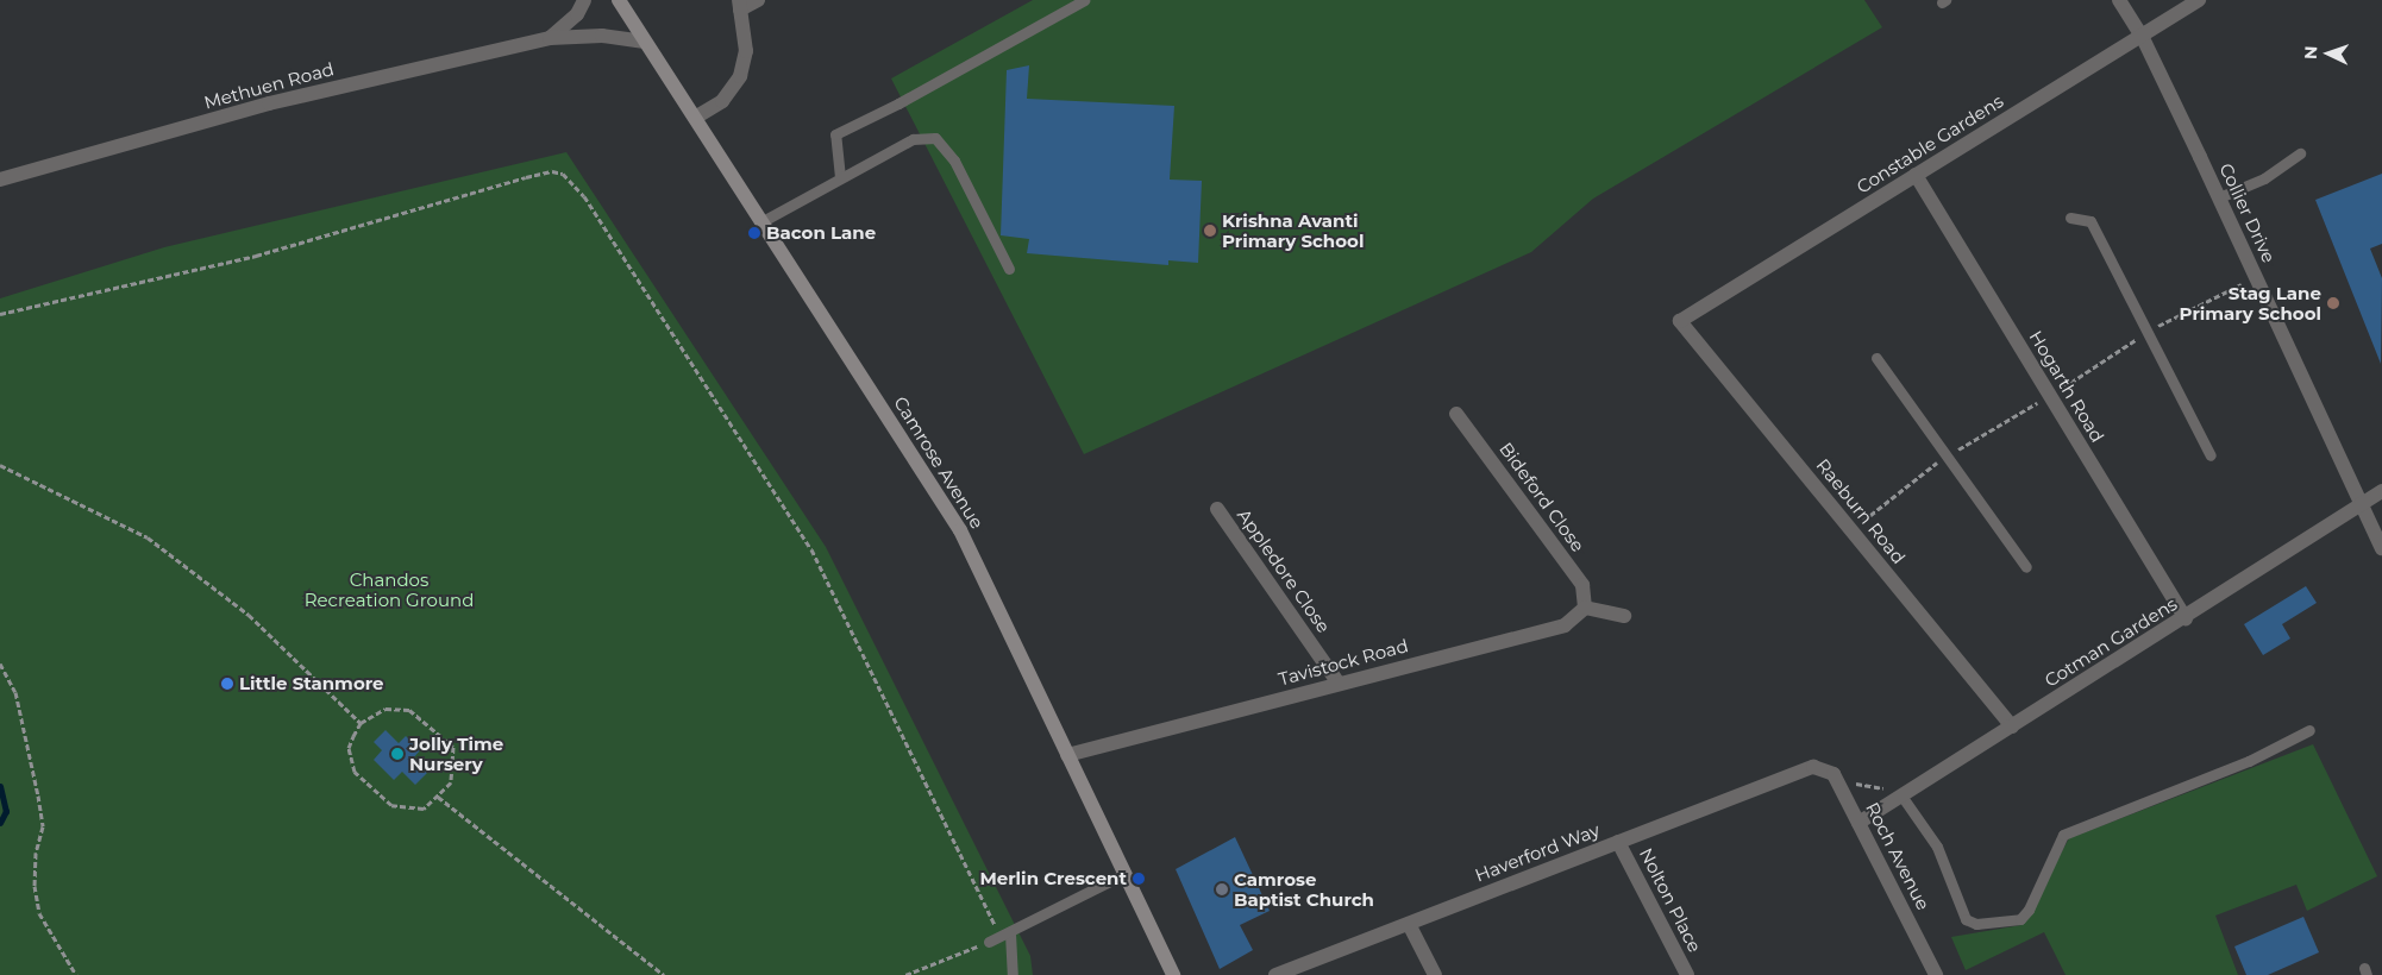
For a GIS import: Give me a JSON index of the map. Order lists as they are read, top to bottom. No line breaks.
{"streets":{"street":["Methuen Road","Constable Gardens","Collier Drive","Hogarth Road","Camrose Avenue","Bideford Close","Raeburn Road","Appledore Close","Cotman Gardens","Tavistock Road","Haverford Way","Roch Avenue","Nolton Place"]},"crossings":[["Methuen Road","Camrose Avenue"],["Constable Gardens","Collier Drive"],["Constable Gardens","Hogarth Road"],["Constable Gardens","Raeburn Road"],["Collier Drive","Cotman Gardens"],["Hogarth Road","Cotman Gardens"],["Camrose Avenue","Tavistock Road"],["Bideford Close","Tavistock Road"],["Raeburn Road","Cotman Gardens"],["Appledore Close","Tavistock Road"],["Cotman Gardens","Roch Avenue"],["Haverford Way","Roch Avenue"],["Haverford Way","Nolton Place"]],"parks":["Chandos Recreation Ground"],"places":["Krishna Avanti Primary School","Bacon Lane","Stag Lane Primary School","Little Stanmore","Jolly Time Nursery","Merlin Crescent","Camrose Baptist Church"],"north":"left"}
